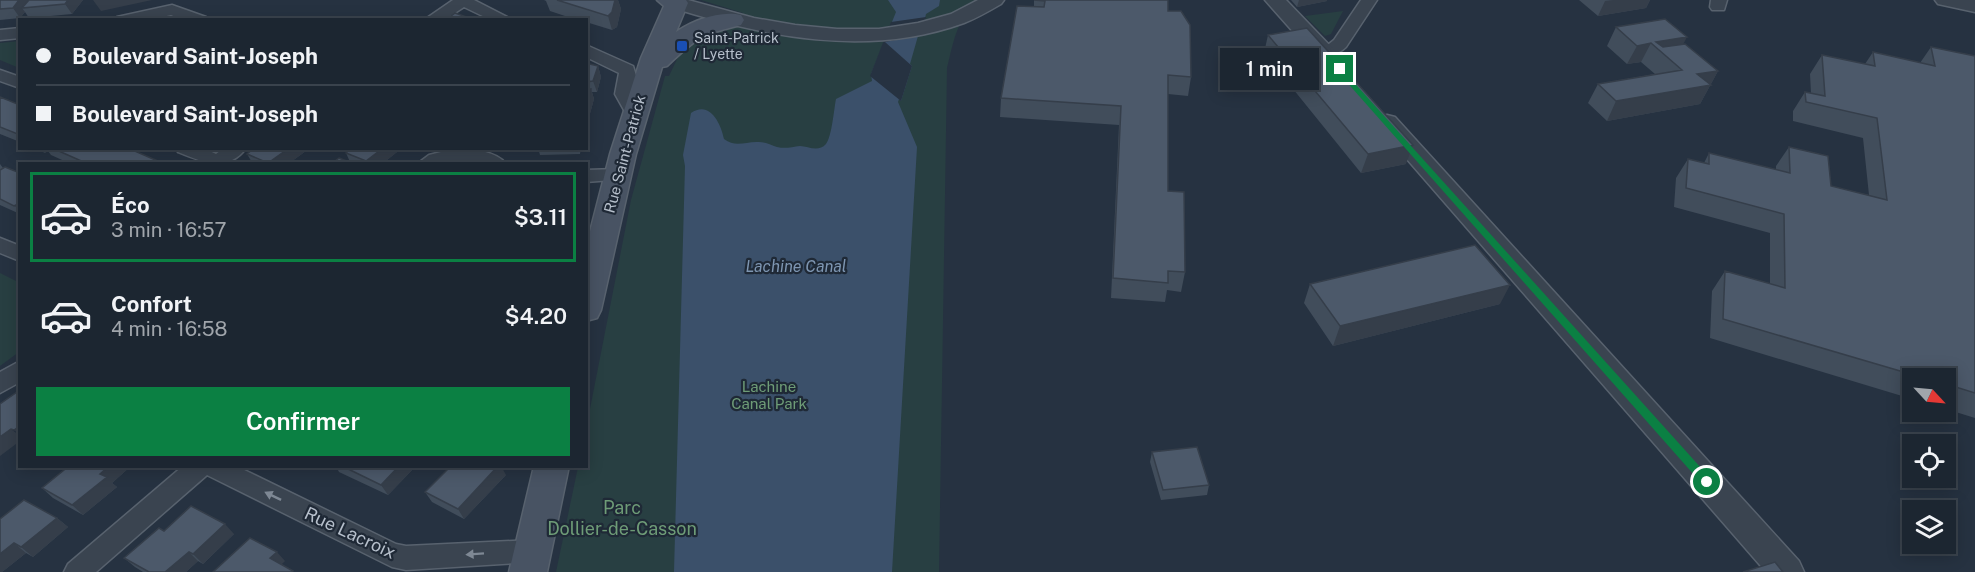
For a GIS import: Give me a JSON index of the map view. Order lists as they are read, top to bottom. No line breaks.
{"streets":{"main road":["Rue Saint-Patrick"],"street":["Rue Lacroix"]},"one_way":["Rue Lacroix"],"water":["Lachine Canal"],"parks":["Lachine Canal Park","Parc Dollier-de-Casson"],"places":{"transit":["Saint-Patrick / Lyette"]},"north":"bottom right","page":{"banner":["Boulevard Saint-Joseph","Boulevard Saint-Joseph"],"bubble":"1 min","list":[{"name":"Éco","note":"3 min · 16:57","value":"$3.11"},{"name":"Confort","note":"4 min · 16:58","value":"$4.20"}],"buttons":"Confirmer"}}
